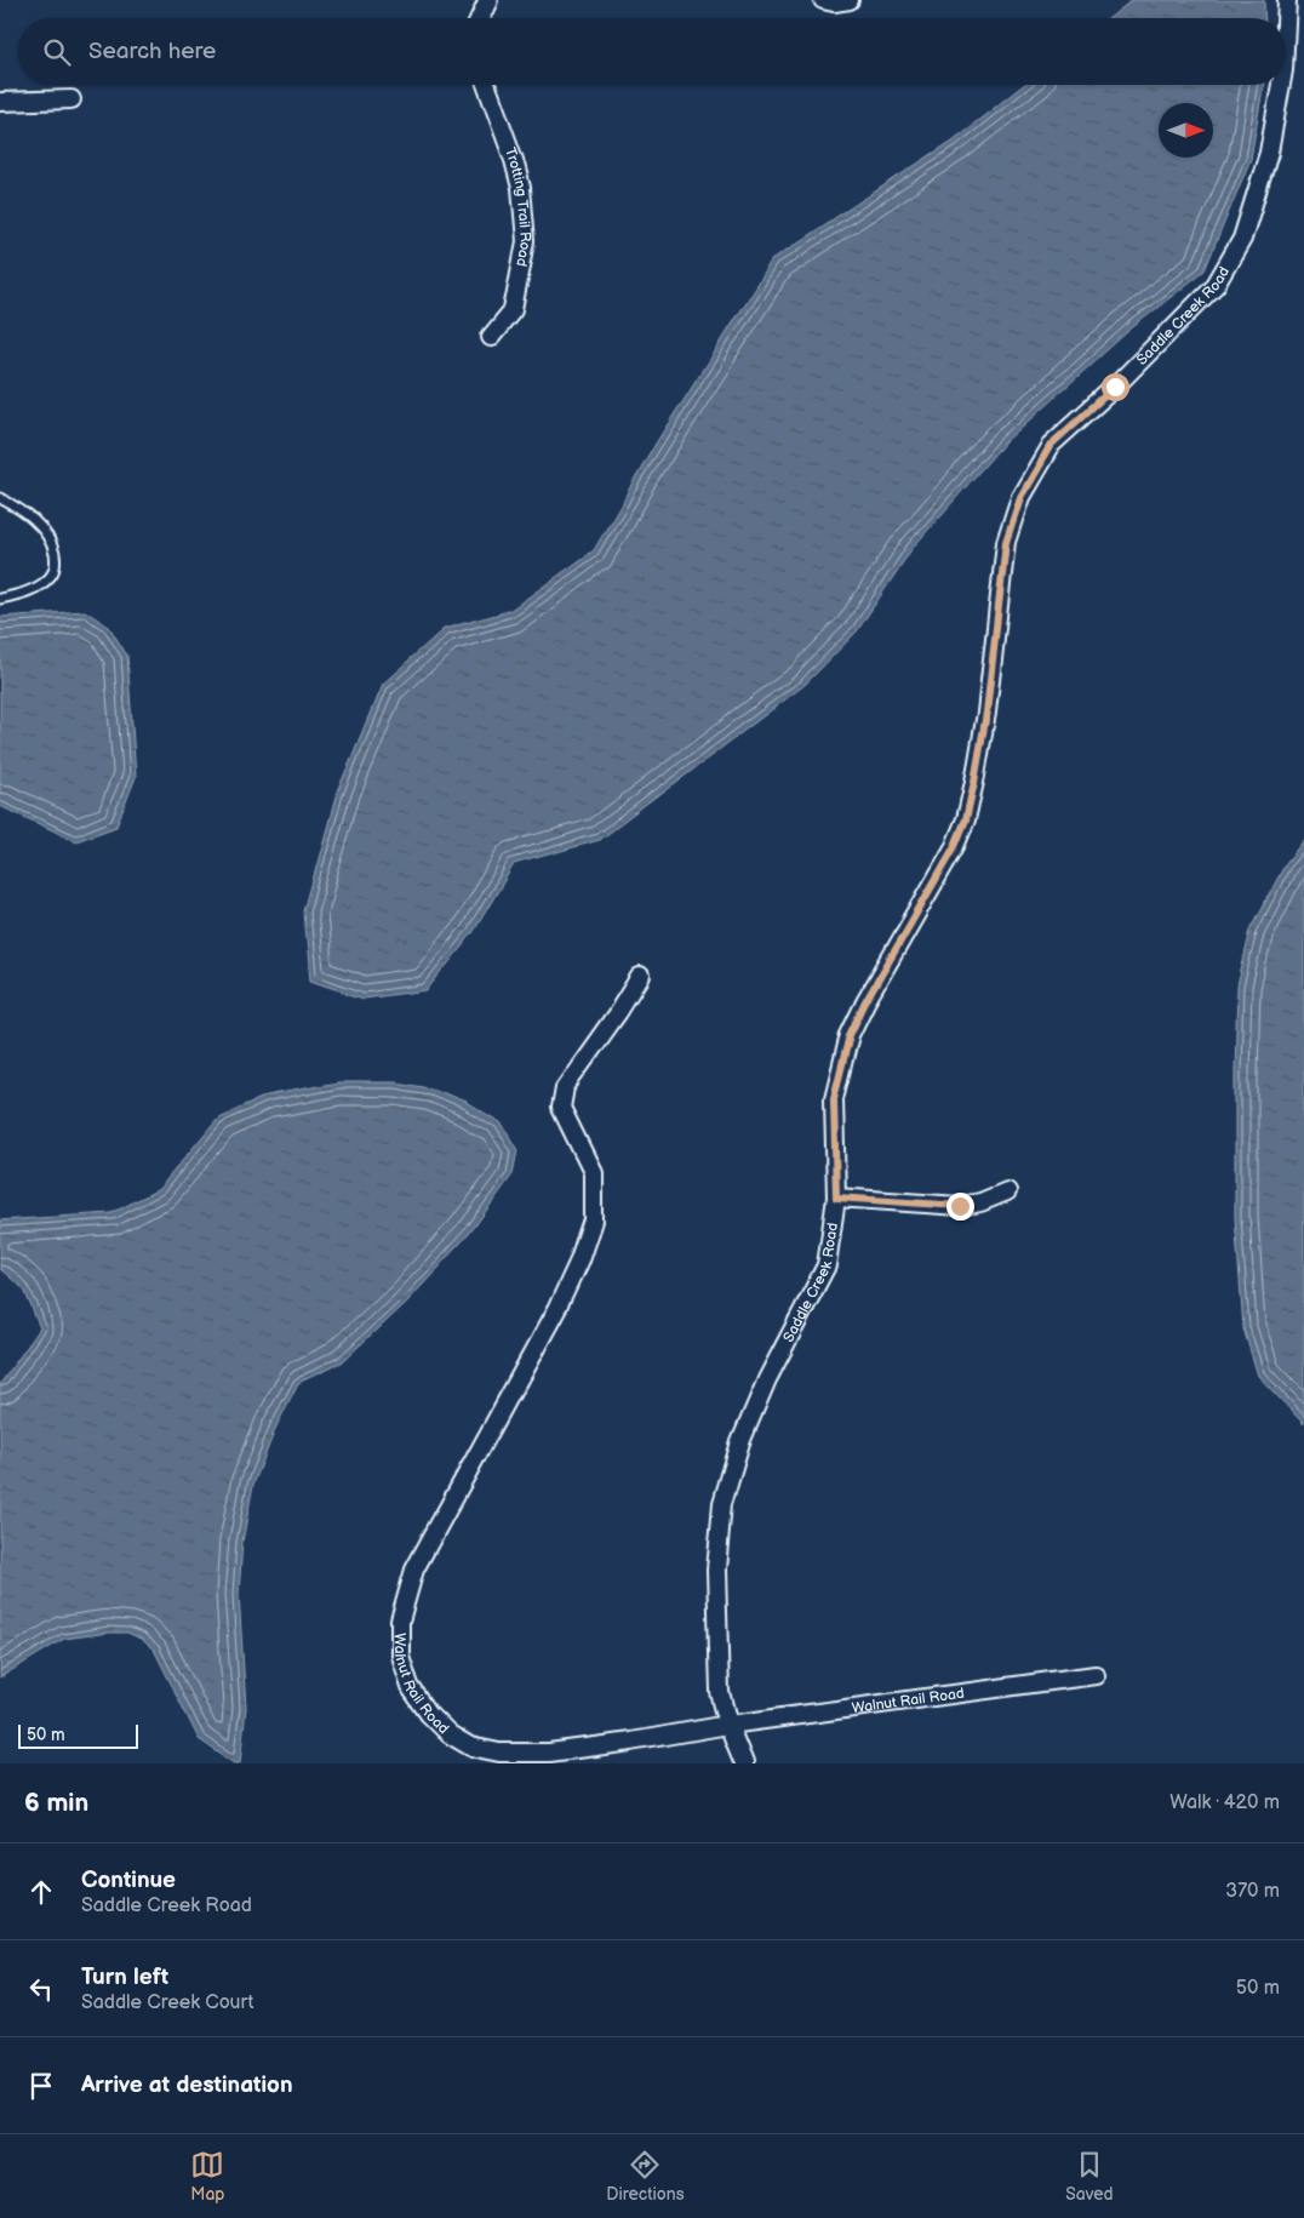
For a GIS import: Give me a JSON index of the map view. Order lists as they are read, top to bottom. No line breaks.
{"streets":{"street":["Trotting Trail Road","Saddle Creek Road","Walnut Rail Road"]},"crossings":[["Saddle Creek Road","Walnut Rail Road"]],"scale_bar":"50 m","north":"right","page":{"search":"Search here","scale":"50 m","heading":["6 min","Walk · 420 m"],"list":[["Continue","Saddle Creek Road","370 m"],["Turn left","Saddle Creek Court","50 m"],"Arrive at destination"],"nav":["Map","Directions","Saved"]}}
